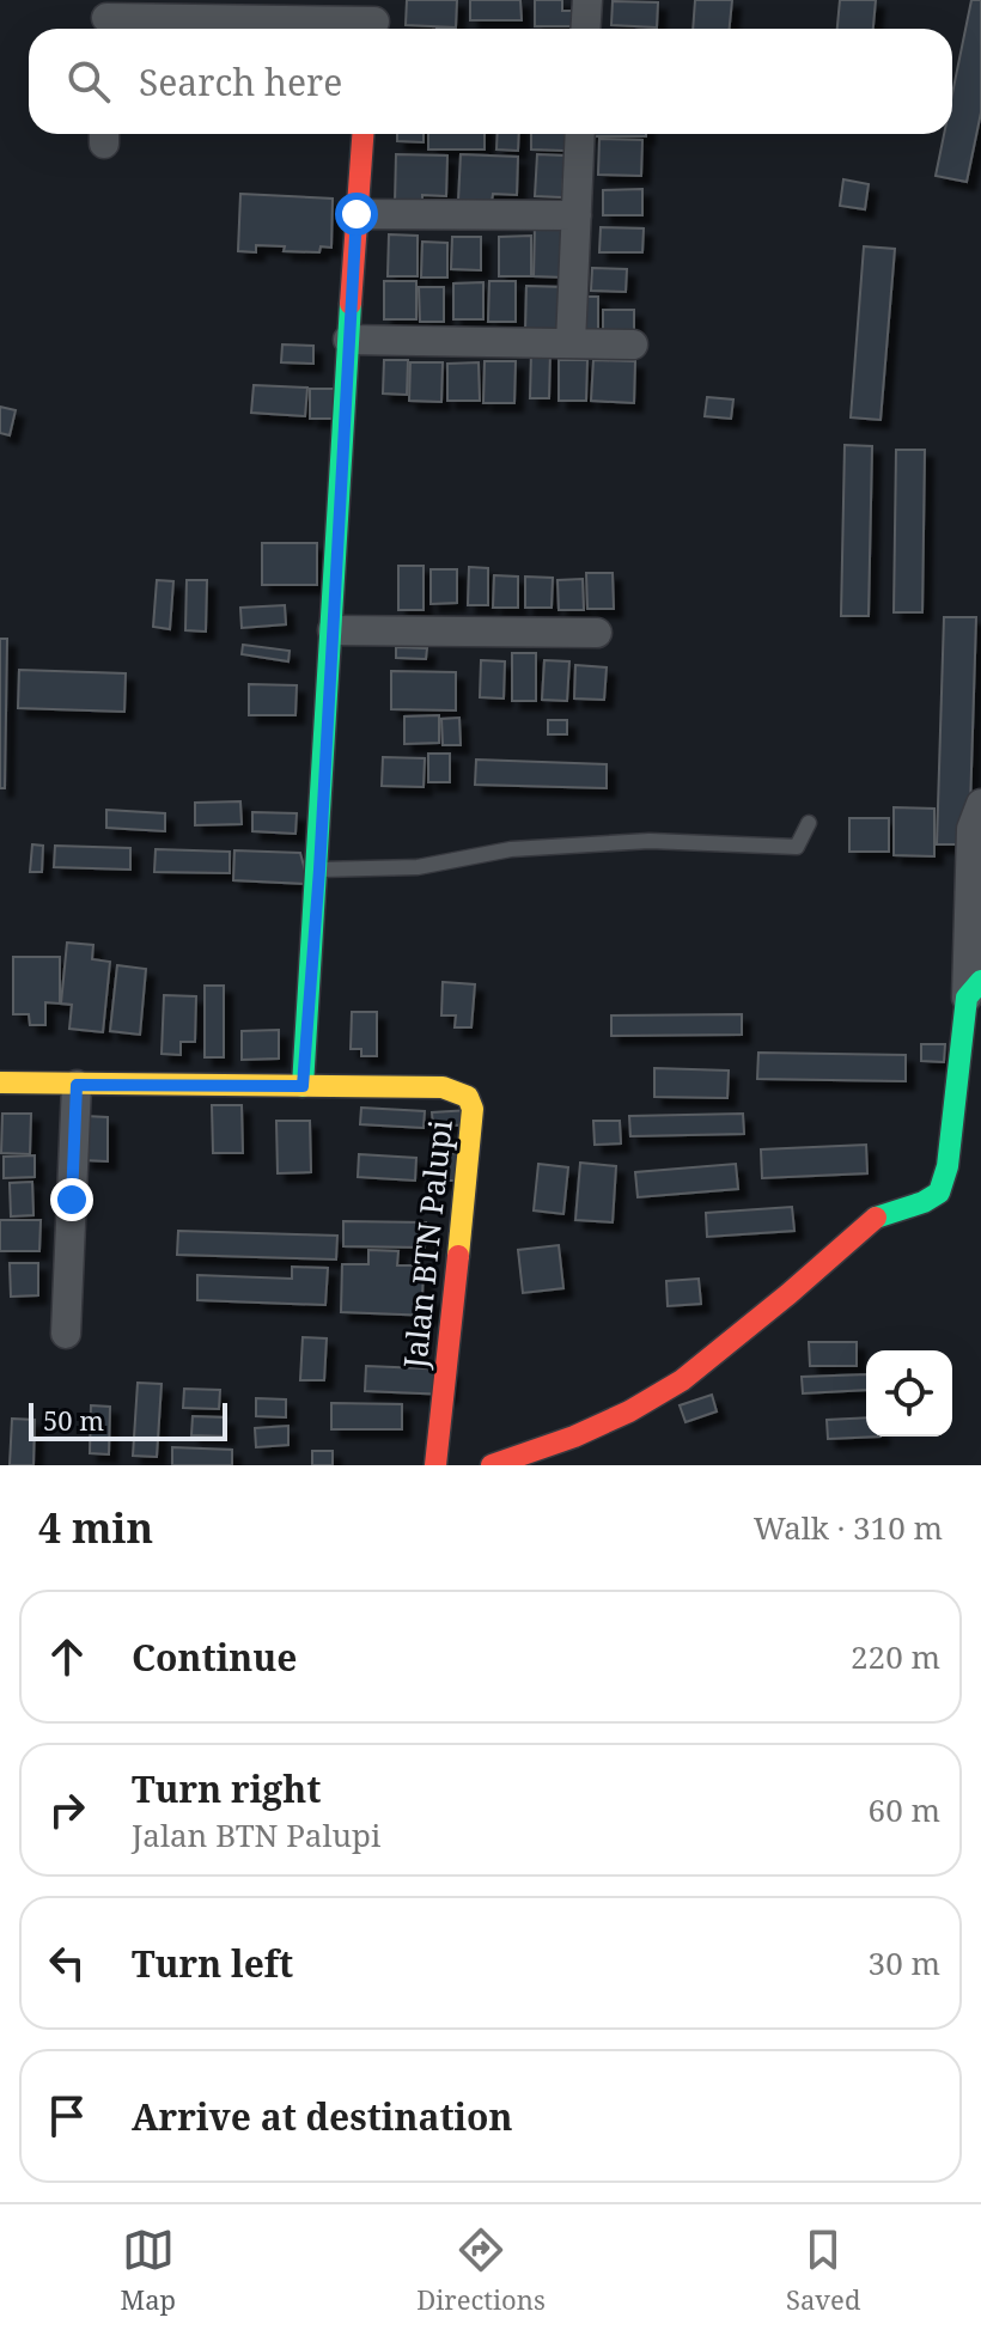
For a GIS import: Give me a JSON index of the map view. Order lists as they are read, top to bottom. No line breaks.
{"streets":{"street":["Jalan BTN Palupi"]},"scale_bar":"50 m","page":{"search":"Search here","scale":"50 m","heading":["4 min","Walk · 310 m"],"list":[["Continue","220 m"],["Turn right","Jalan BTN Palupi","60 m"],["Turn left","30 m"],"Arrive at destination"],"nav":["Map","Directions","Saved"]}}
